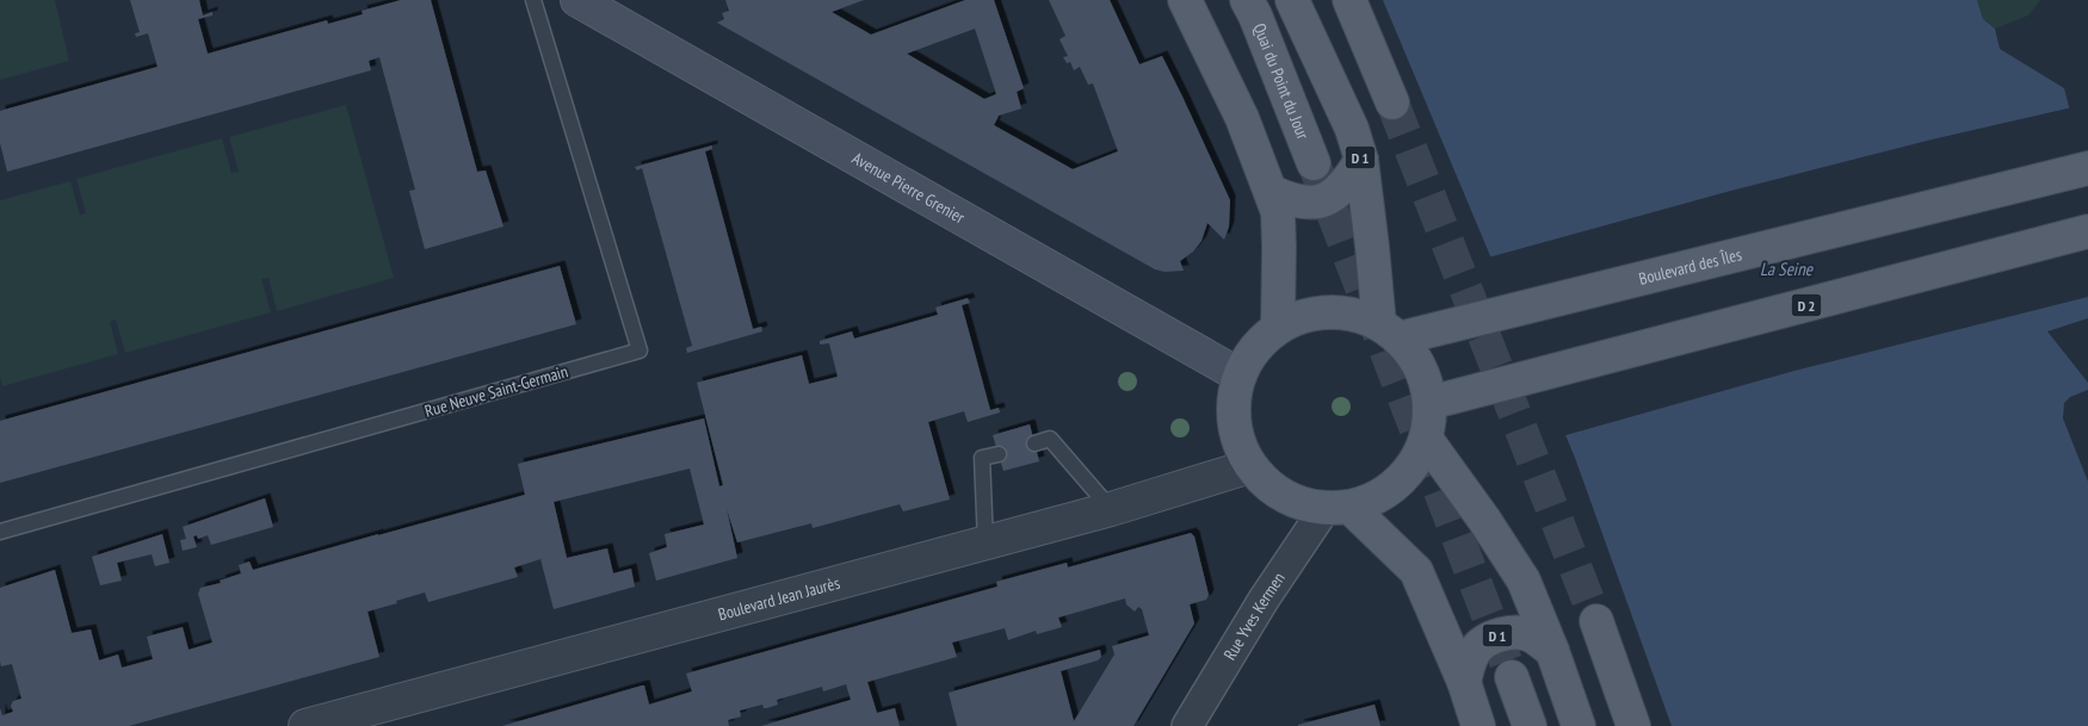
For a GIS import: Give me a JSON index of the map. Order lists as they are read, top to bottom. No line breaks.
{"streets":{"main road":["Quai du Point du Jour","D 1","Avenue Pierre Grenier","Boulevard des Îles","D 2"],"street":["Boulevard Jean Jaurès","Rue Yves Kermen"],"lane":["Rue Neuve Saint-Germain"]},"crossings":[["D 1","Avenue Pierre Grenier"],["D 1","Boulevard des Îles"],["D 1","D 2"],["D 1","Boulevard Jean Jaurès"],["D 1","Rue Yves Kermen"],["Avenue Pierre Grenier","Boulevard des Îles"],["Avenue Pierre Grenier","D 2"],["Avenue Pierre Grenier","Boulevard Jean Jaurès"],["Avenue Pierre Grenier","Rue Yves Kermen"],["Boulevard des Îles","D 2"],["Boulevard des Îles","Boulevard Jean Jaurès"],["Boulevard des Îles","Rue Yves Kermen"],["D 2","Boulevard Jean Jaurès"],["D 2","Rue Yves Kermen"],["Boulevard Jean Jaurès","Rue Yves Kermen"]],"water":["La Seine"]}
